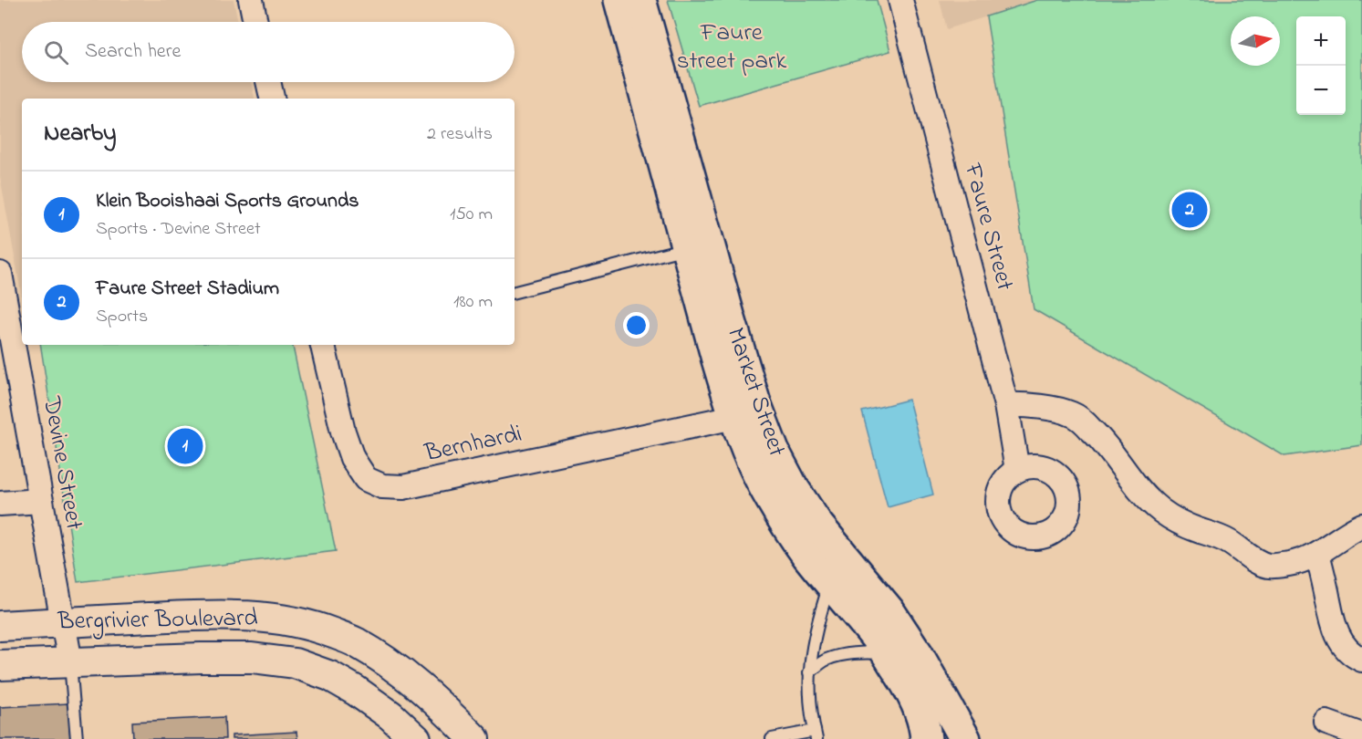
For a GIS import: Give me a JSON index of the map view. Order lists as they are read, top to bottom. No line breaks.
{"streets":{"main road":["Market Street"],"street":["Faure Street","Bernhardi","Devine Street","Bergrivier Boulevard"]},"crossings":[["Market Street","Bernhardi"],["Devine Street","Bergrivier Boulevard"]],"parks":["Faure street park"],"north":"right","page":{"map_buttons":["+","−"],"search":"Search here","heading":["Nearby","2 results"],"list":[{"mark":"1","name":"Klein Booishaai Sports Grounds","note":"Sports · Devine Street","value":"150 m"},{"mark":"2","name":"Faure Street Stadium","note":"Sports","value":"180 m"}],"pins":["2","1"]}}
